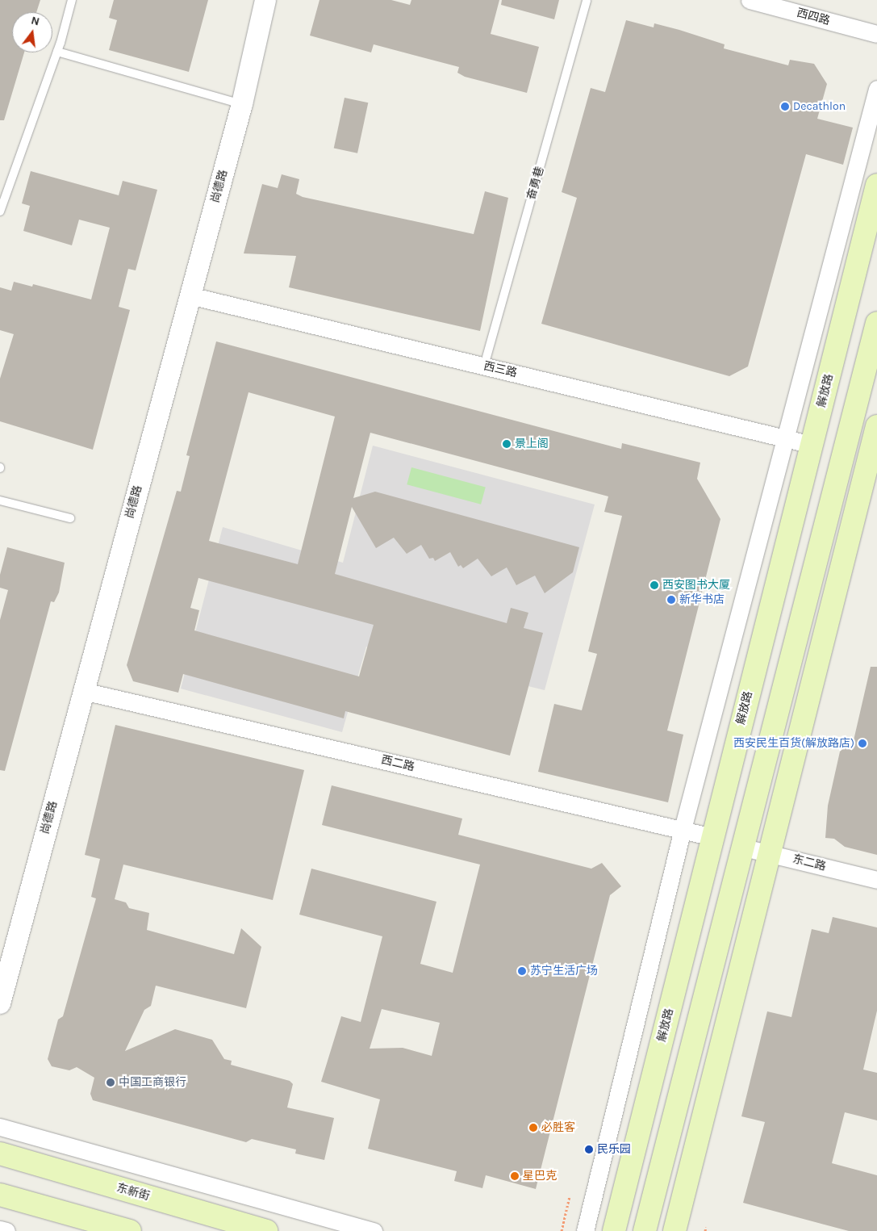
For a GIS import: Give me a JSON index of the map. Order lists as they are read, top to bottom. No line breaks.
{"streets":{"main road":["解放路","东新街"],"street":["西四路","尚德路","西三路","西二路","东二路"],"lane":["奋勇巷"]},"crossings":[["奋勇巷","西三路"],["尚德路","西三路"],["尚德路","西二路"],["西三路","解放路"],["解放路","西二路"]],"places":["Decathlon","景上阁","西安图书大厦","新华书店","西安民生百货(解放路店)","苏宁生活广场","中国工商银行","必胜客","民乐园","星巴克"],"north":"top"}
